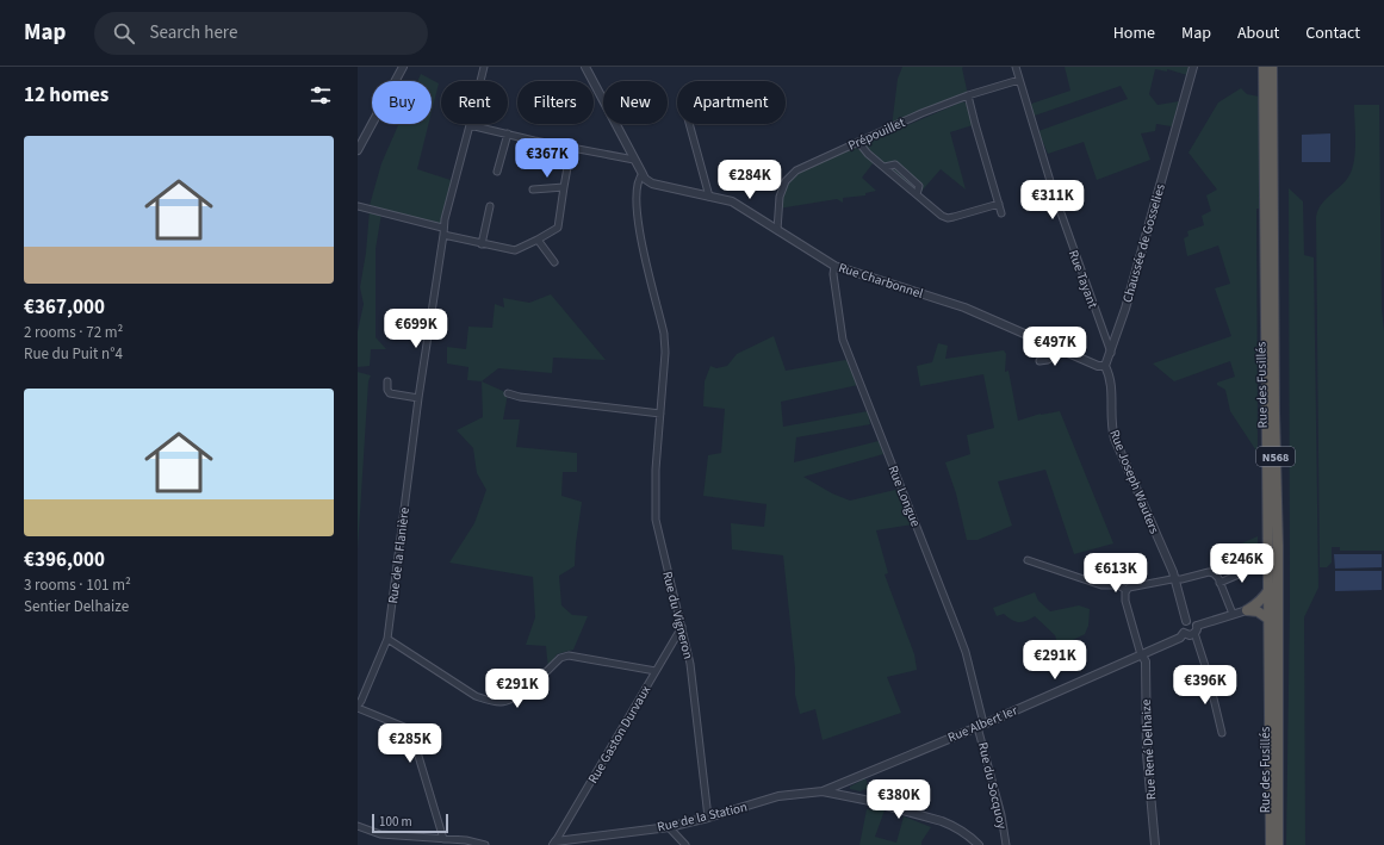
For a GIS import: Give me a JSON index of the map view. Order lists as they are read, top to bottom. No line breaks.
{"streets":{"highway":["Rue des Fusillés","N568"],"street":["Prépouillet","Chaussée de Gosselies","Rue Tayant","Rue Charbonnel","Rue Joseph Wauters","Rue Longue","Rue de la Flanière","Rue du Vigneron","Rue Albert Ier","Rue Gaston Durvaux","Rue René Delhaize","Rue du Socquoy","Rue de la Station"]},"crossings":[["Prépouillet","Rue Tayant"],["Prépouillet","Rue Charbonnel"],["Chaussée de Gosselies","Rue Tayant"],["Rue Charbonnel","Rue Joseph Wauters"],["Rue Charbonnel","Rue Longue"],["Rue Charbonnel","Rue du Vigneron"],["Rue Joseph Wauters","Rue Albert Ier"],["Rue Longue","Rue Albert Ier"],["Rue Longue","Rue du Socquoy"],["Rue du Vigneron","Rue Gaston Durvaux"],["Rue du Vigneron","Rue de la Station"],["Rue Albert Ier","Rue René Delhaize"],["Rue Albert Ier","Rue du Socquoy"],["Rue Albert Ier","Rue de la Station"],["Rue Gaston Durvaux","Rue de la Station"]],"scale_bar":"100 m","page":{"header":"Map","search":"Search here","nav":["Home","Map","About","Contact"],"heading":"12 homes","chip":["Buy","Rent","Filters","New","Apartment"],"list":[{"name":"€367,000","note":"2 rooms · 72 m² · Rue du Puit n°4"},{"name":"€396,000","note":"3 rooms · 101 m² · Sentier Delhaize"}],"price":["€367K","€284K","€311K","€699K","€497K","€246K","€613K","€291K","€396K","€291K","€285K","€380K"],"scale":"100 m"}}
